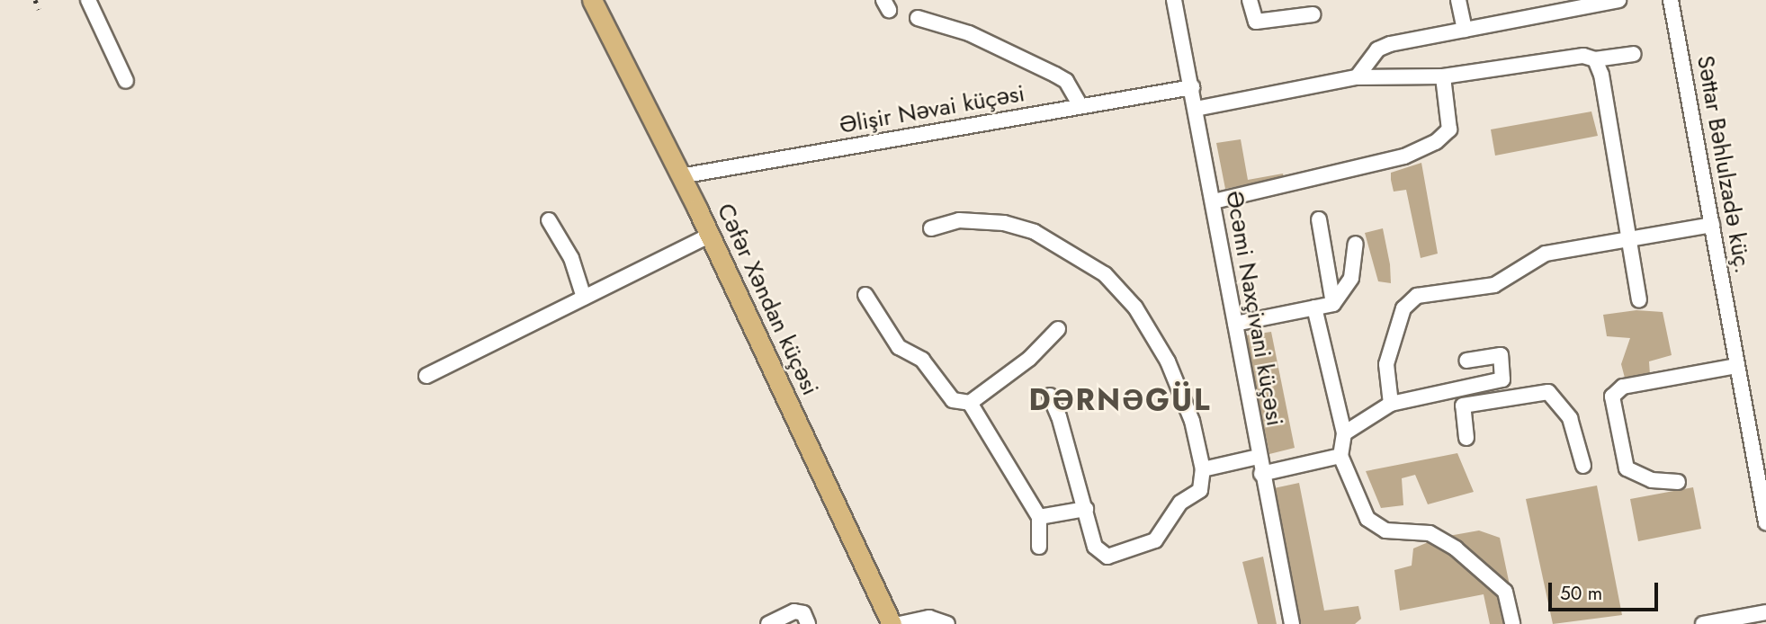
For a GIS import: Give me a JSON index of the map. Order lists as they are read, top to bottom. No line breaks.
{"streets":{"main road":["Cəfər Xəndan küçəsi"],"street":["Əlişir Nəvai küçəsi","Səttar Bəhlulzadə küç.","Əcəmi Naxçivani küçəsi"]},"crossings":[["Əlişir Nəvai küçəsi","Cəfər Xəndan küçəsi"],["Əlişir Nəvai küçəsi","Əcəmi Naxçivani küçəsi"]],"districts":["DƏRNƏGÜL"],"scale_bar":"50 m"}
